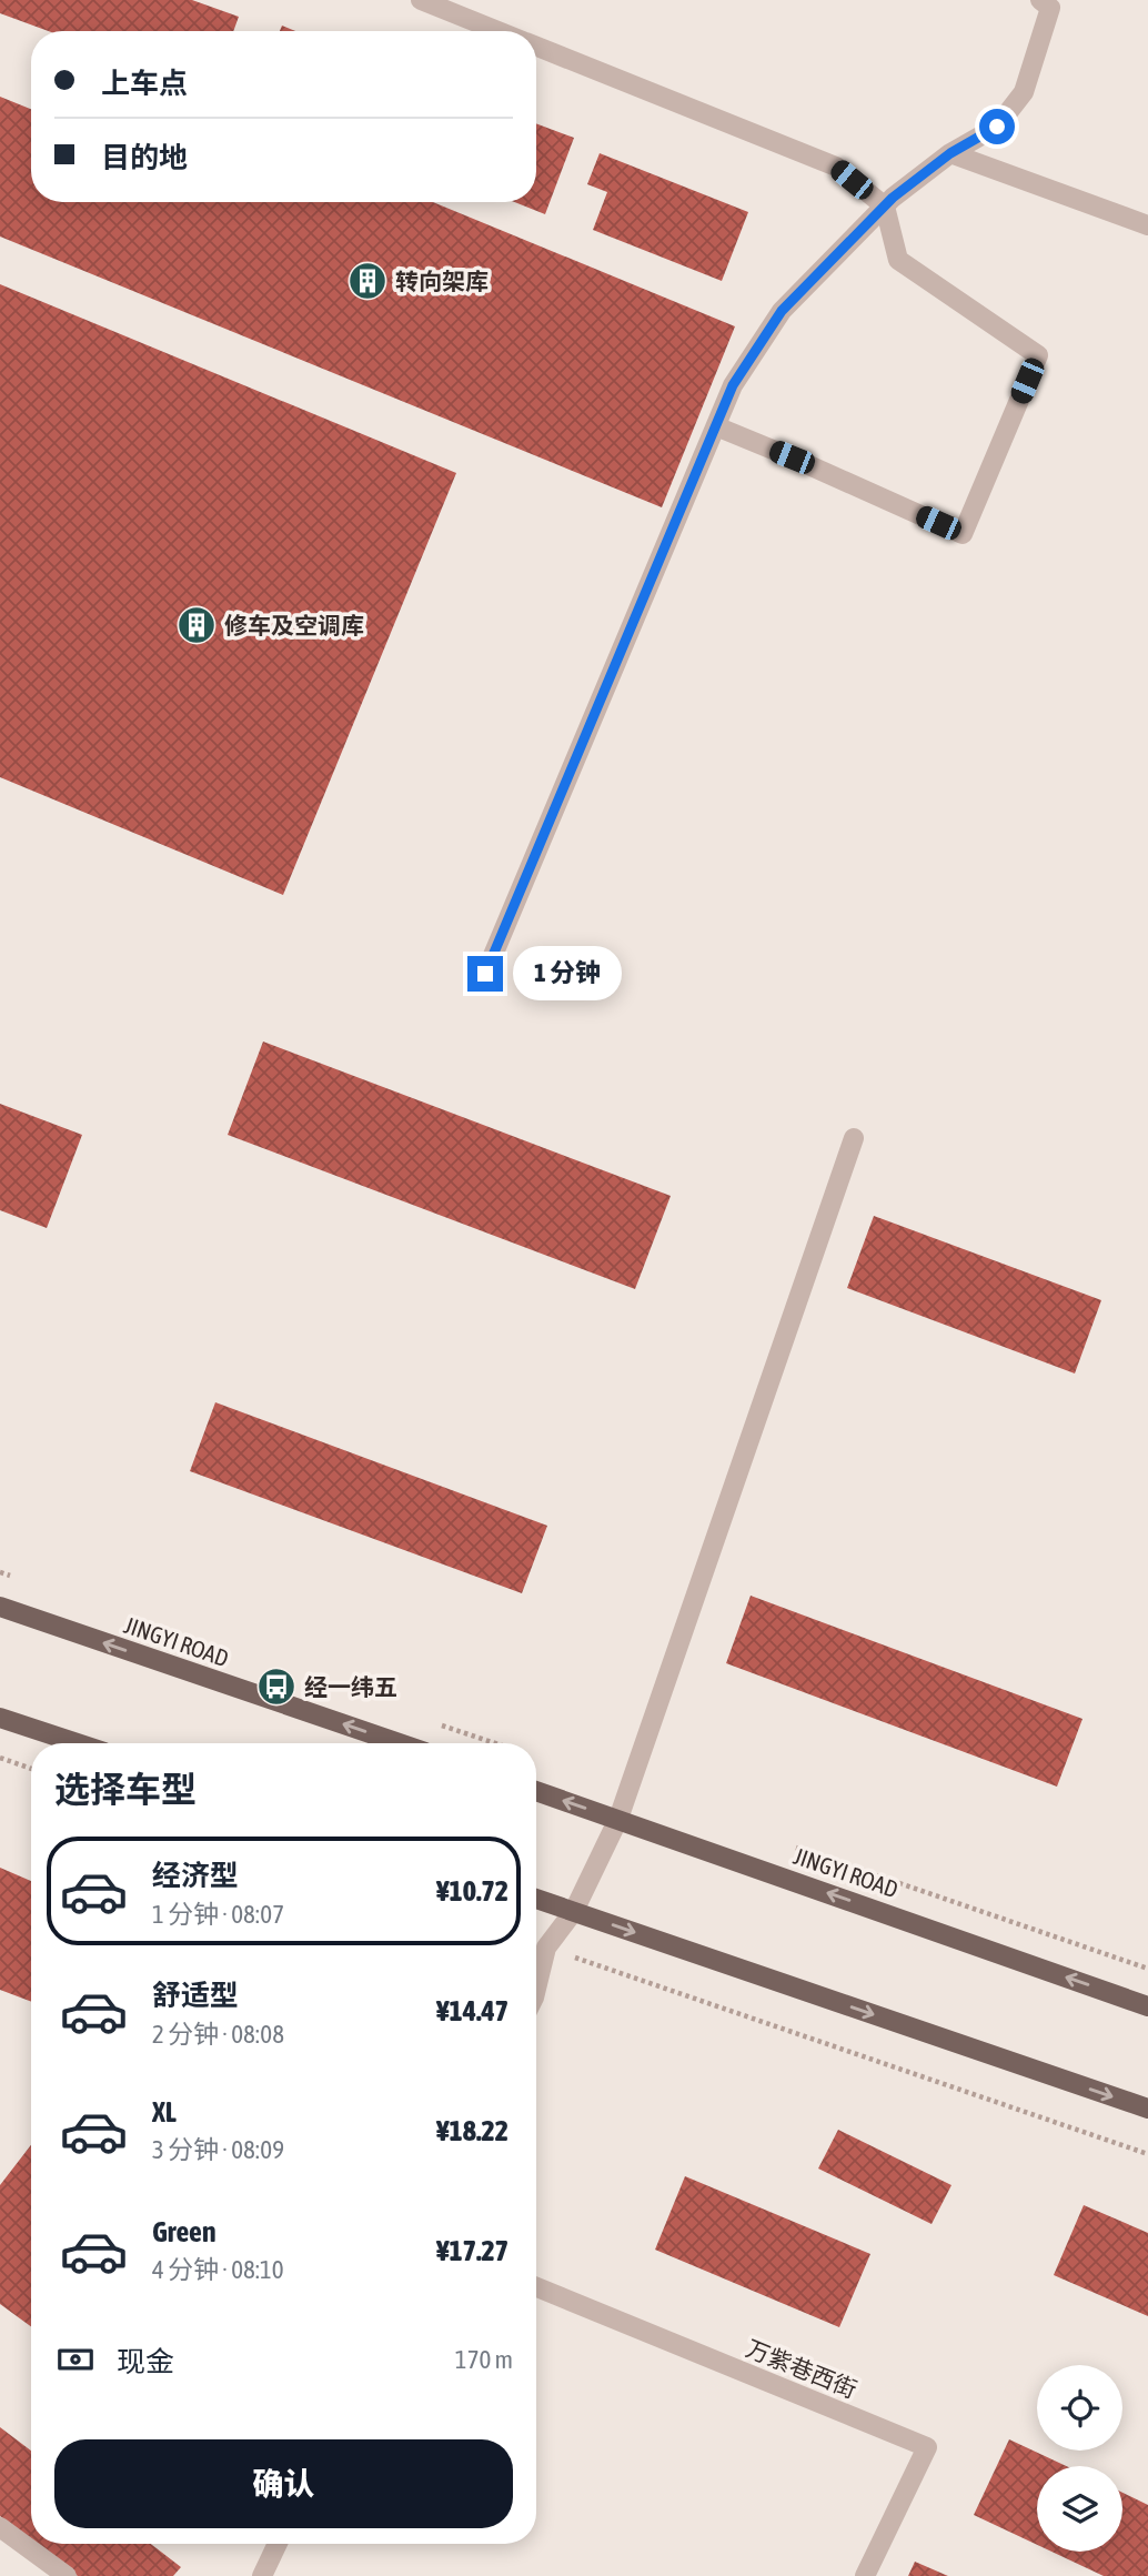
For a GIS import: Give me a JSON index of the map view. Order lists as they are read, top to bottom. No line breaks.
{"streets":{"main road":["JINGYI ROAD"],"street":["万紫巷西街"]},"places":{"building":["转向架库","修车及空调库"],"bus stop":["经一纬五"]},"page":{"banner":["上车点","目的地"],"bubble":"1 分钟","heading":"选择车型","list":[{"name":"经济型","note":"1 分钟 · 08:07","value":"¥10.72"},{"name":"舒适型","note":"2 分钟 · 08:08","value":"¥14.47"},{"name":"XL","note":"3 分钟 · 08:09","value":"¥18.22"},{"name":"Green","note":"4 分钟 · 08:10","value":"¥17.27"}],"pay":["现金","170 m"],"buttons":"确认"}}
